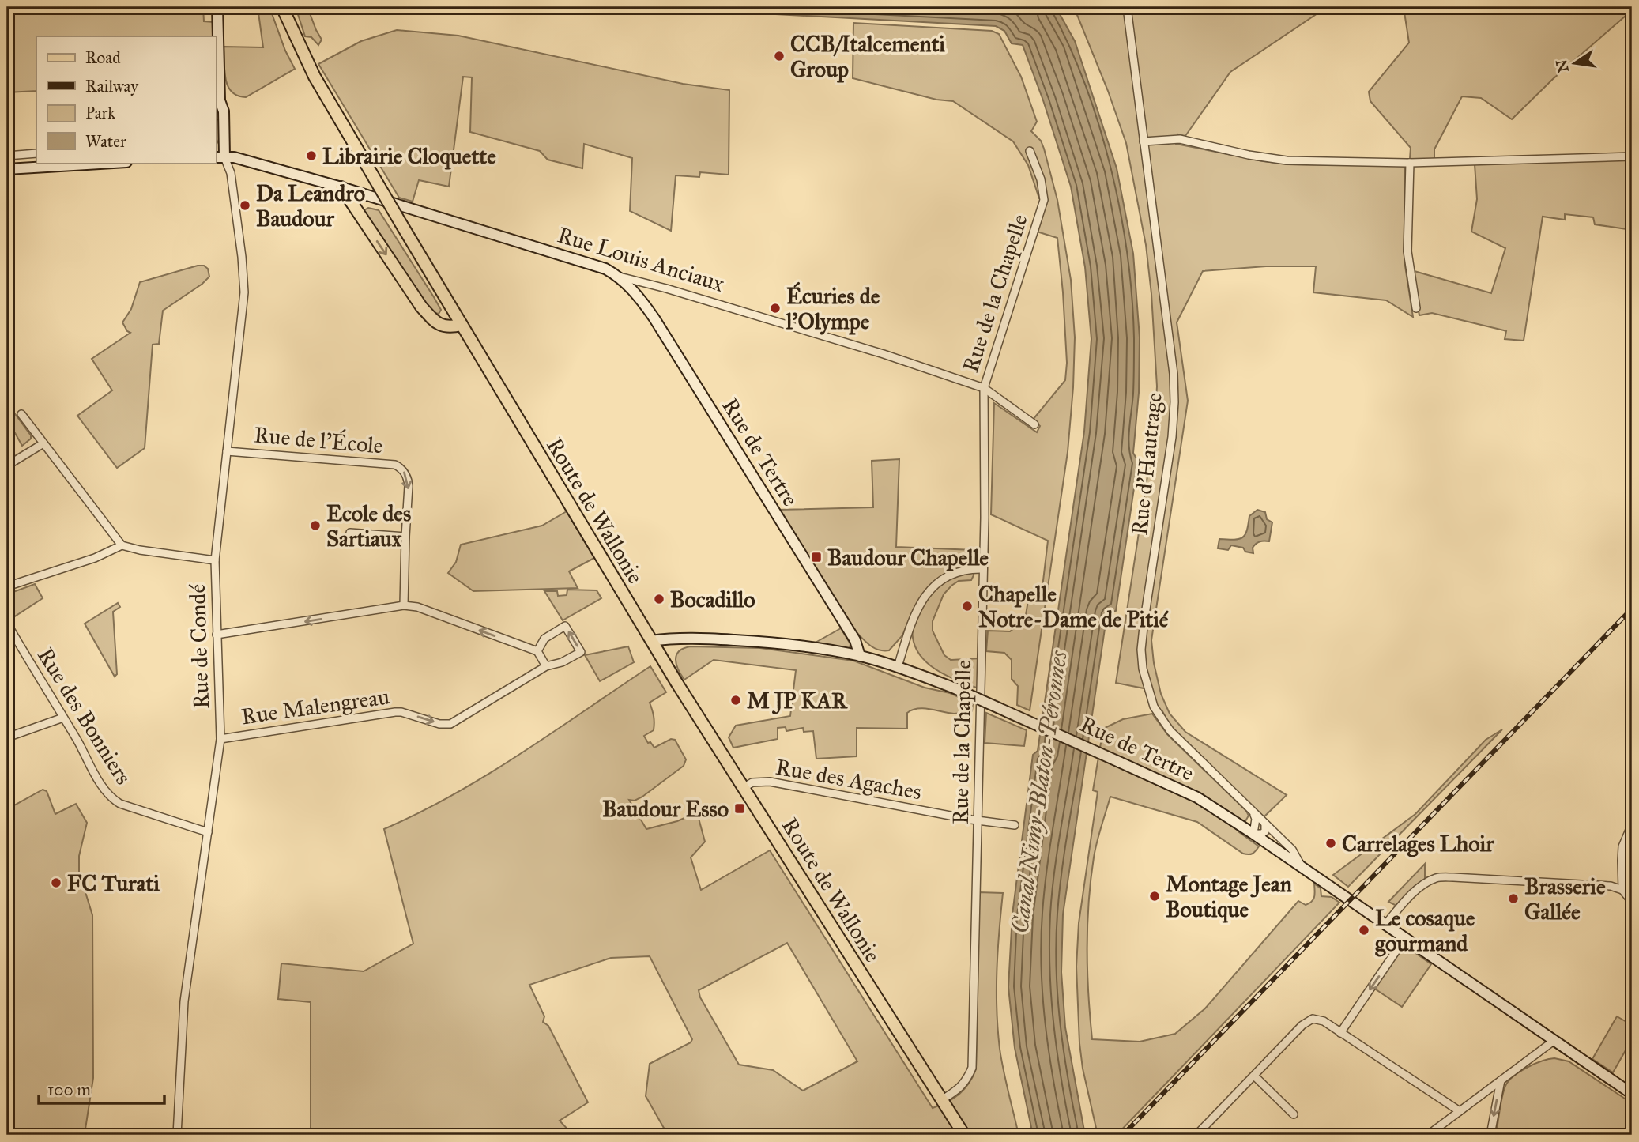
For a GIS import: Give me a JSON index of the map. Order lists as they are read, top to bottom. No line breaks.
{"streets":{"main road":["Route de Wallonie"],"street":["Rue Louis Anciaux","Rue de la Chapelle","Rue de l'École","Rue de Tertre","Rue d'Hautrage","Rue de Condé","Rue Malengreau","Rue des Bonniers","Rue des Agaches"]},"crossings":[["Rue Louis Anciaux","Rue de la Chapelle"],["Rue Louis Anciaux","Rue de Tertre"],["Rue Louis Anciaux","Rue de Condé"],["Rue de la Chapelle","Route de Wallonie"],["Rue de la Chapelle","Rue des Agaches"],["Rue de l'École","Rue de Condé"],["Rue de Tertre","Rue d'Hautrage"],["Rue de Tertre","Route de Wallonie"],["Route de Wallonie","Rue des Agaches"],["Rue de Condé","Rue Malengreau"],["Rue de Condé","Rue des Bonniers"]],"one_way":["Rue de l'École"],"water":["Canal Nimy-Blaton-Péronnes"],"places":{"other":["CCB/Italcementi Group","Librairie Cloquette","Da Leandro Baudour","Écuries de l'Olympe","Ecole des Sartiaux","Bocadillo","Chapelle Notre-Dame de Pitié","M JP KAR","Carrelages Lhoir","FC Turati","Montage Jean Boutique","Brasserie Gallée","Le cosaque gourmand"],"transit":["Baudour Chapelle","Baudour Esso"]},"legend":["Road","Railway","Park","Water"],"scale_bar":"100 m","north":"left"}
